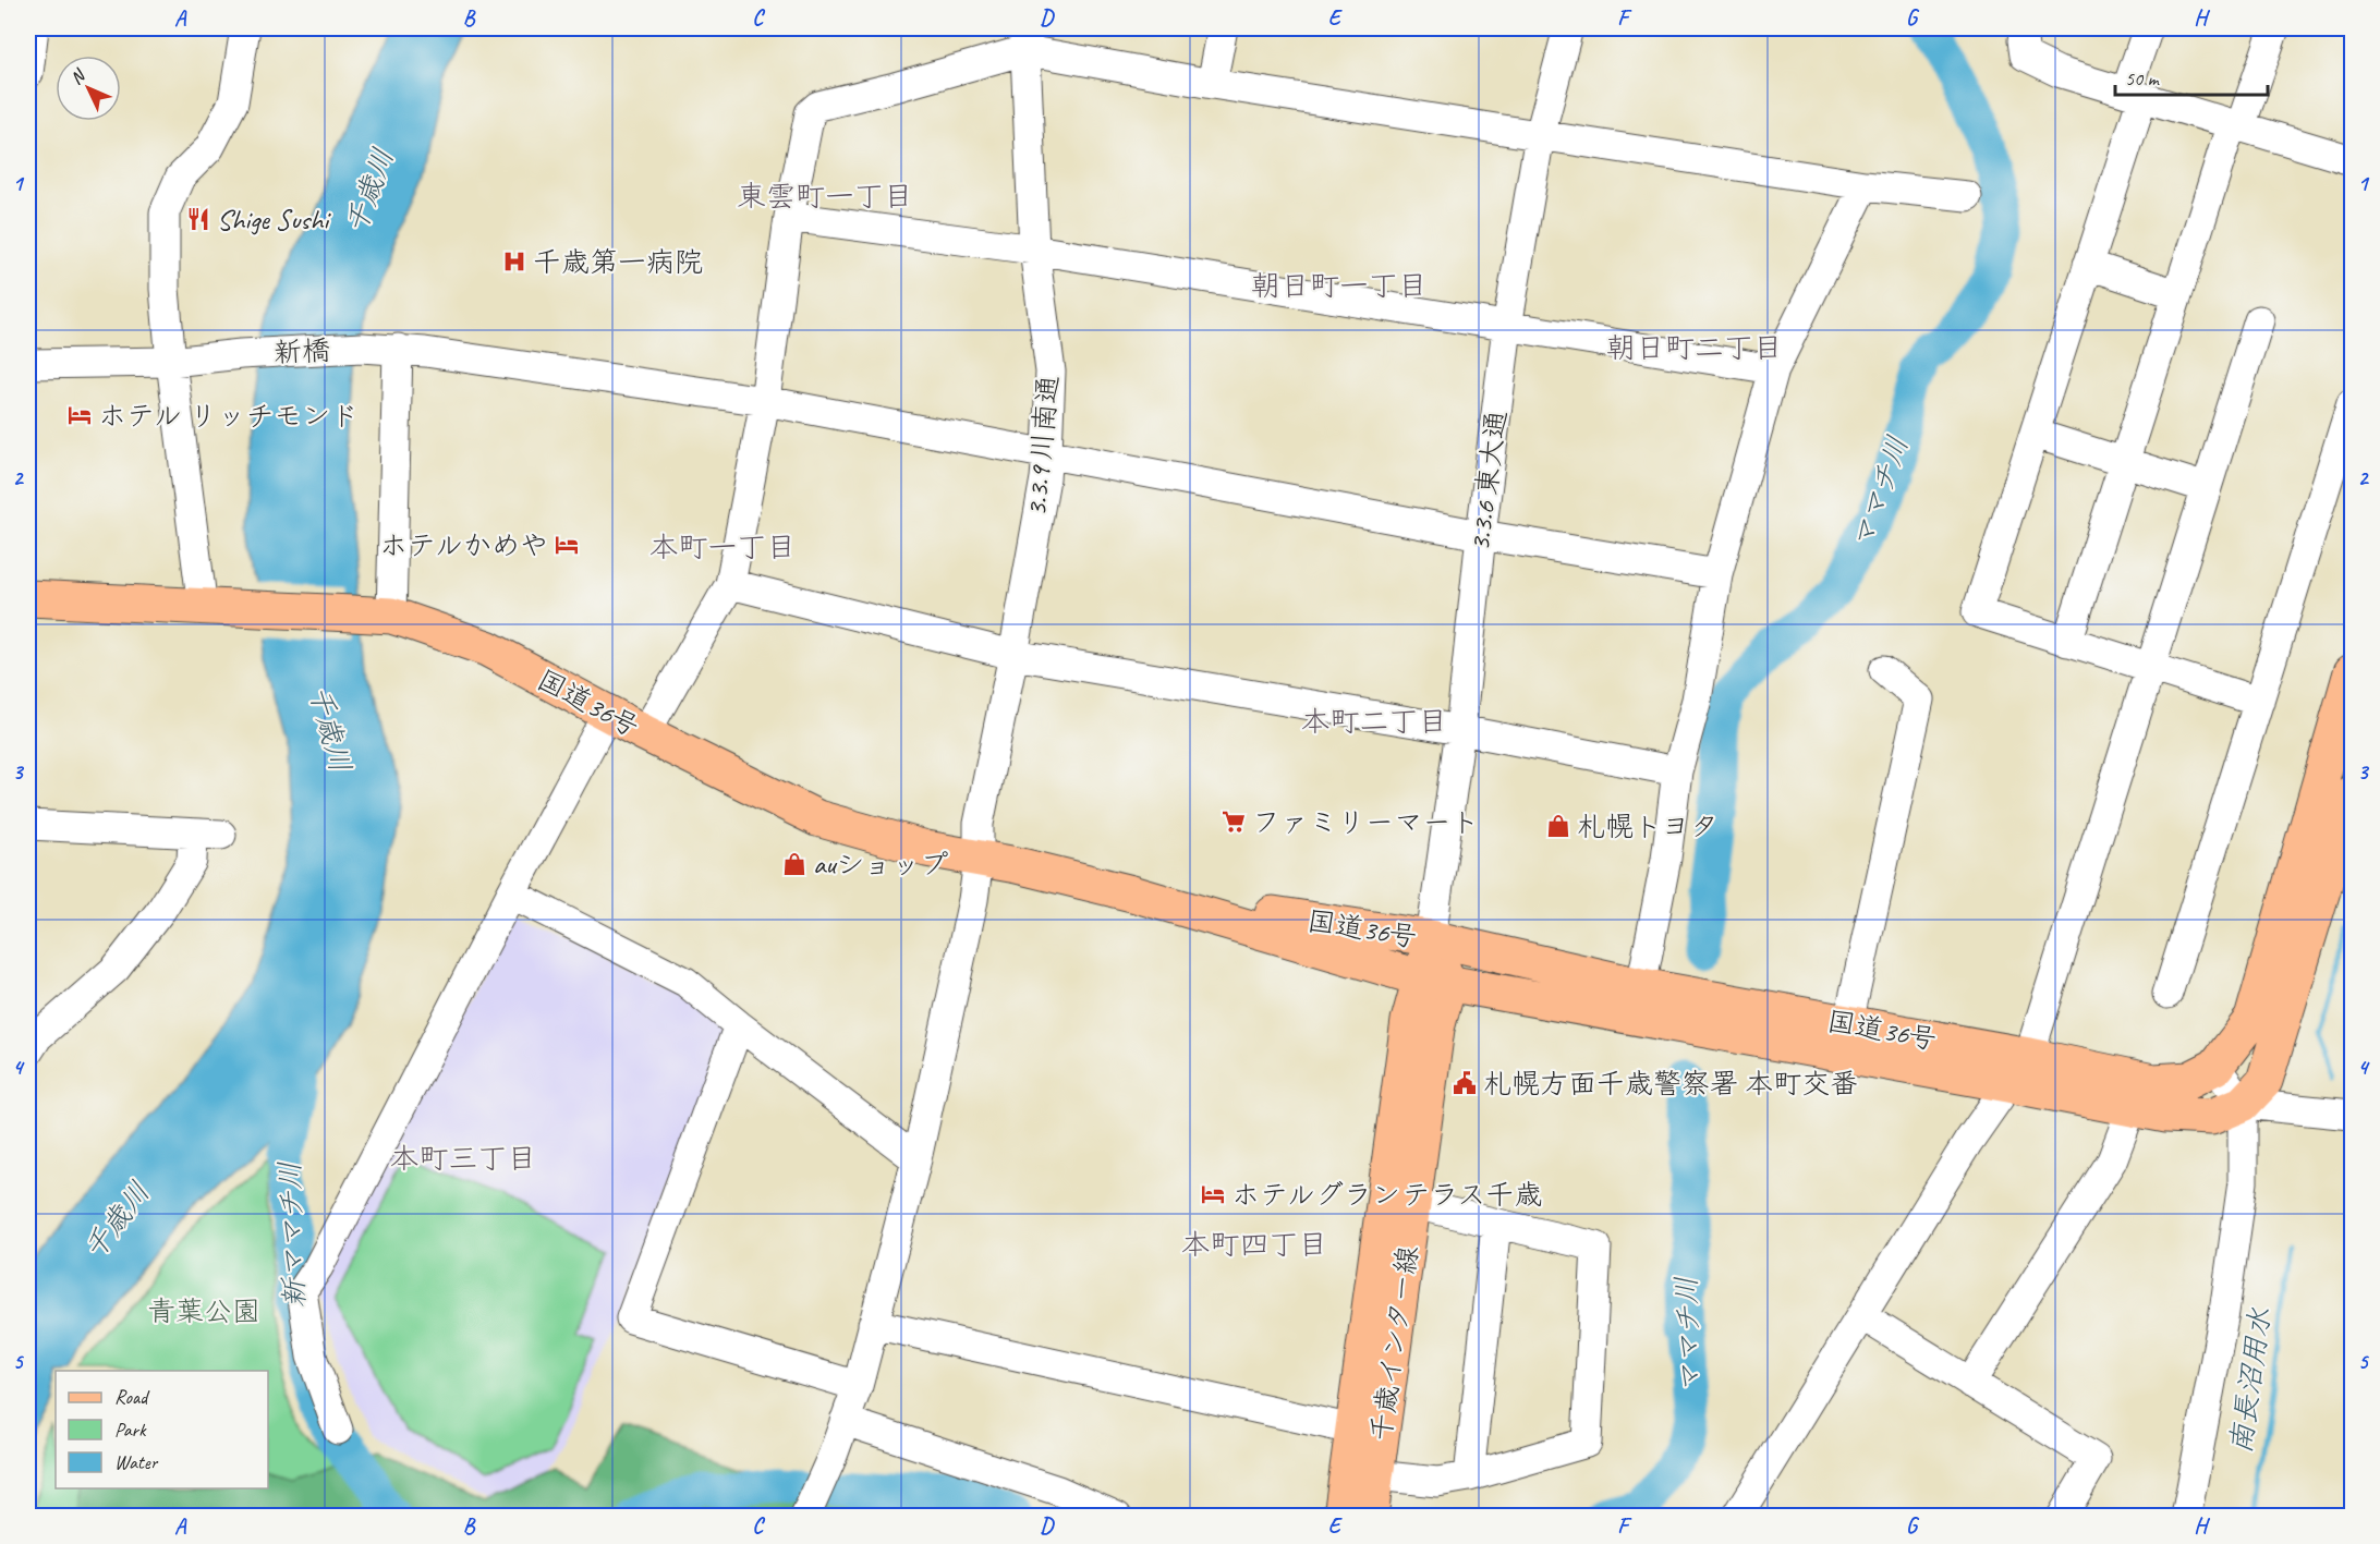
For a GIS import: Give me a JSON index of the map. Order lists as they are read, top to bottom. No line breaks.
{"streets":{"main road":["国道36号","千歳インター線"],"street":["新橋","3.3.9 川南通","3.3.6 東大通"]},"crossings":[["新橋","3.3.9 川南通"],["新橋","3.3.6 東大通"],["3.3.9 川南通","国道36号"],["3.3.6 東大通","国道36号"],["国道36号","千歳インター線"]],"districts":["東雲町一丁目","朝日町一丁目","朝日町二丁目","本町一丁目","本町二丁目","本町三丁目","本町四丁目"],"water":["千歳川","ママチ川","新ママチ川","南長沼用水"],"parks":["青葉公園"],"places":{"restaurant":["Shige Sushi"],"hospital":["千歳第一病院"],"hotel":["ホテル リッチモンド","ホテルかめや","ホテルグランテラス千歳"],"supermarket":["ファミリーマート"],"shop":["札幌トヨタ","auショップ"],"public building":["札幌方面千歳警察署 本町交番"]},"legend":["Road","Park","Water"],"scale_bar":"50 m","north":"top left","grid":{"columns":["A","B","C","D","E","F","G","H"],"rows":["1","2","3","4","5"]}}
